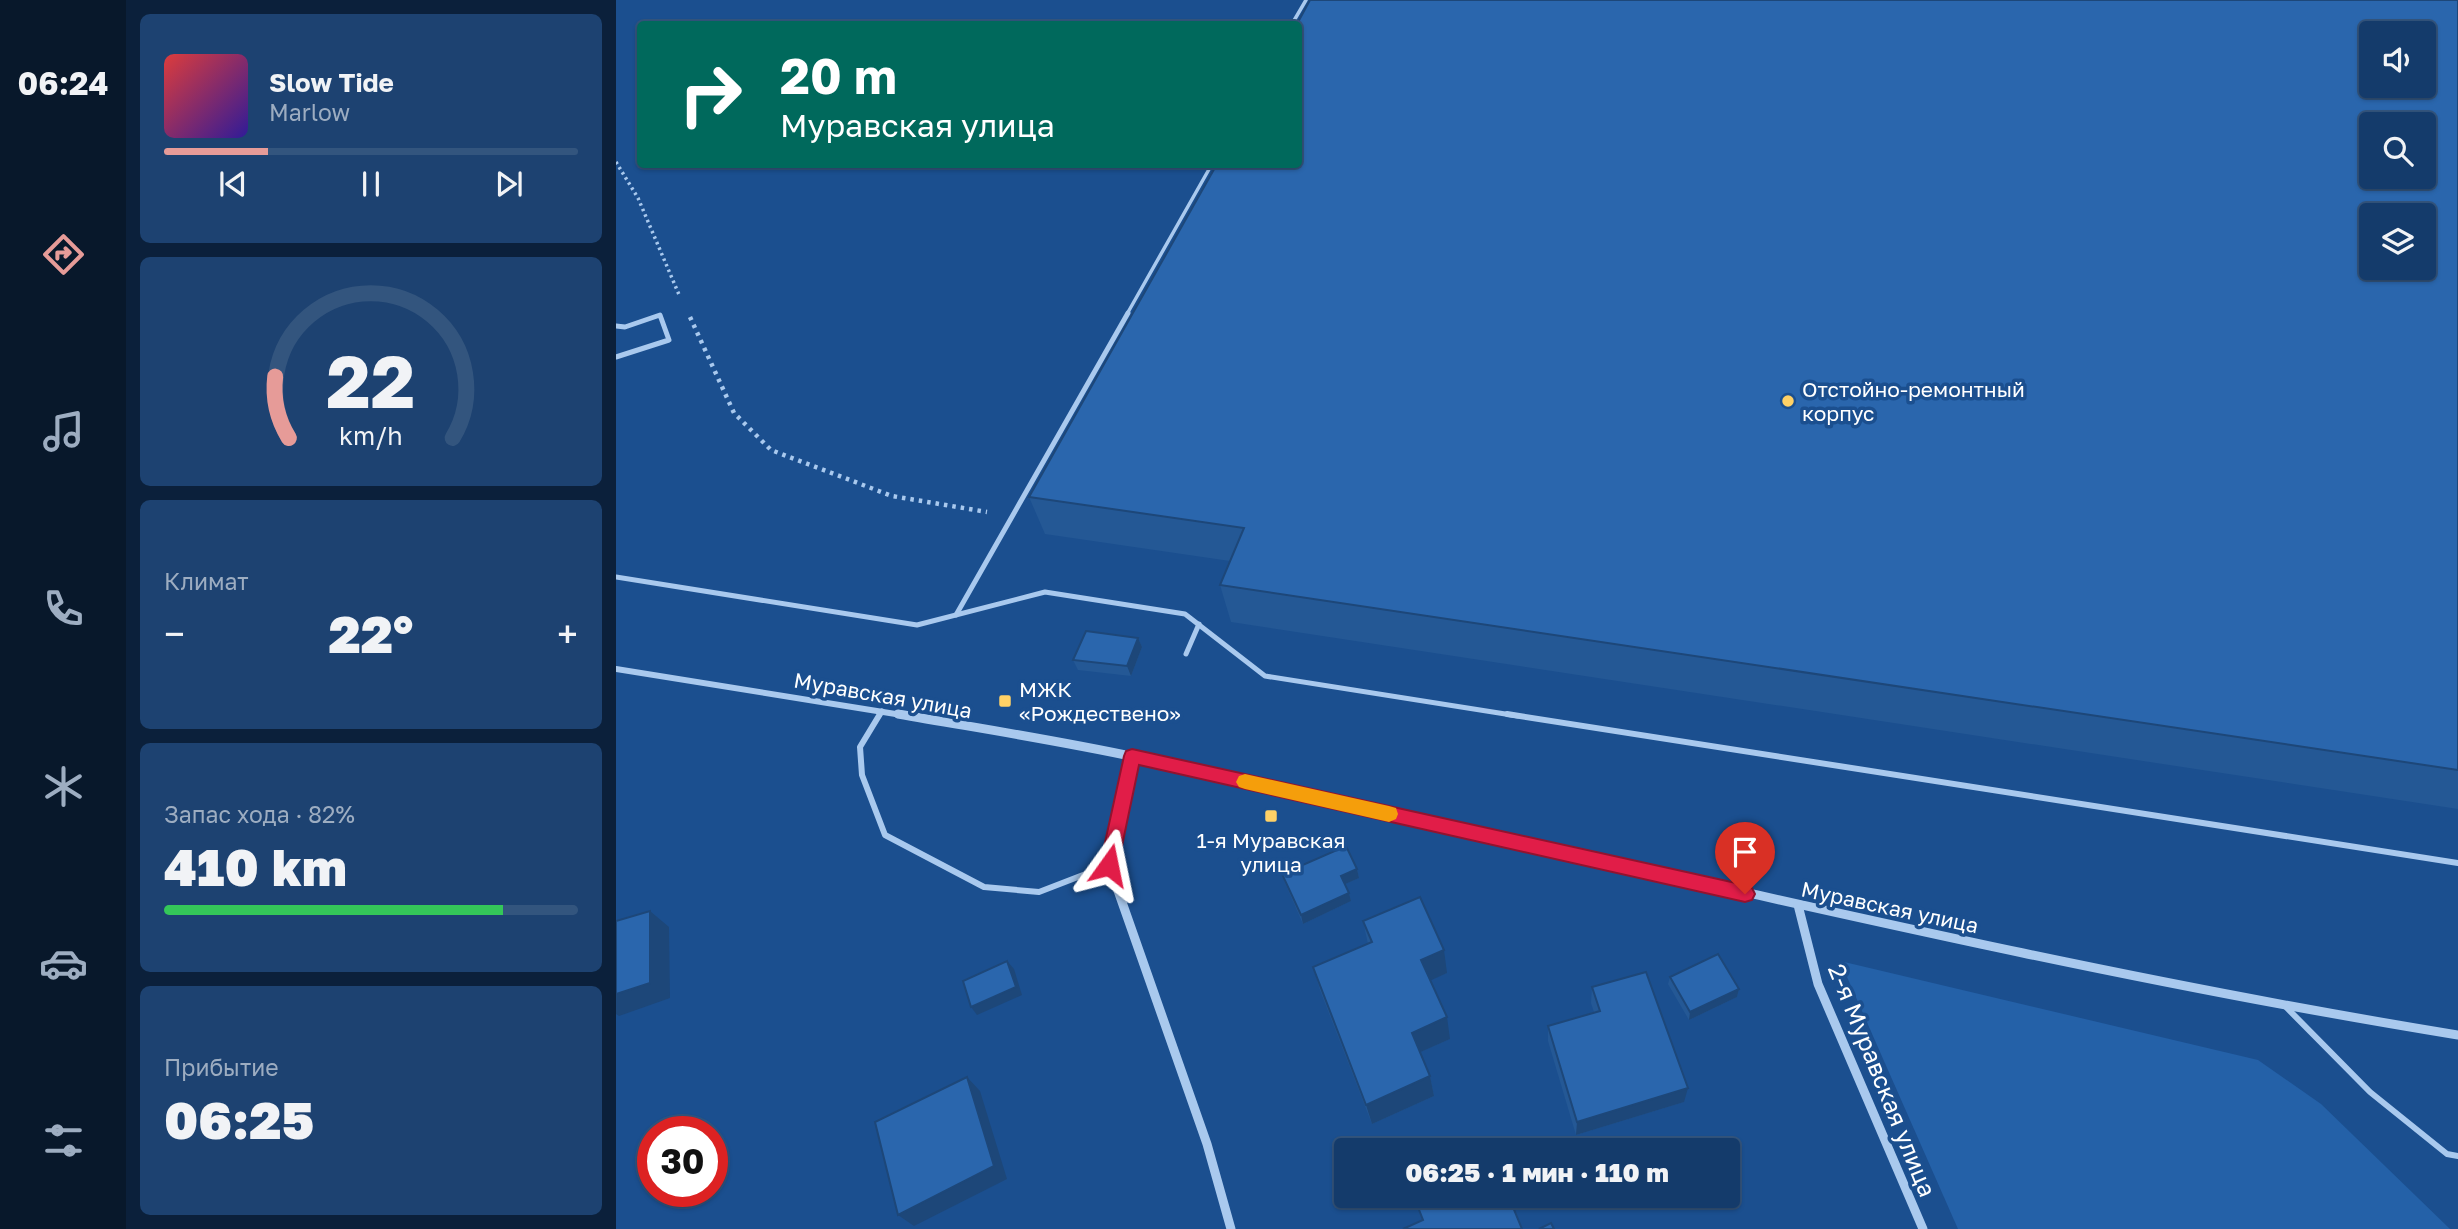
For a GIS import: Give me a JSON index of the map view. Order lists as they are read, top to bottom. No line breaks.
{"streets":{"street":["Муравская улица","2-я Муравская улица"]},"crossings":[["Муравская улица","2-я Муравская улица"]],"places":{"other":["Отстойно-ремонтный корпус"],"transit":["МЖК «Рождествено»","1-я Муравская улица"]},"page":{"tabs":"06:24","turn":["20 m","Муравская улица"],"song":["Slow Tide","Marlow"],"tile":["Климат",["Запас хода · 82%","410 km"],["Прибытие","06:25"]],"heat":["−","22°","+"],"limit":"30","trip":"06:25 · 1 мин · 110 m","gauge":["22","km/h"]}}
